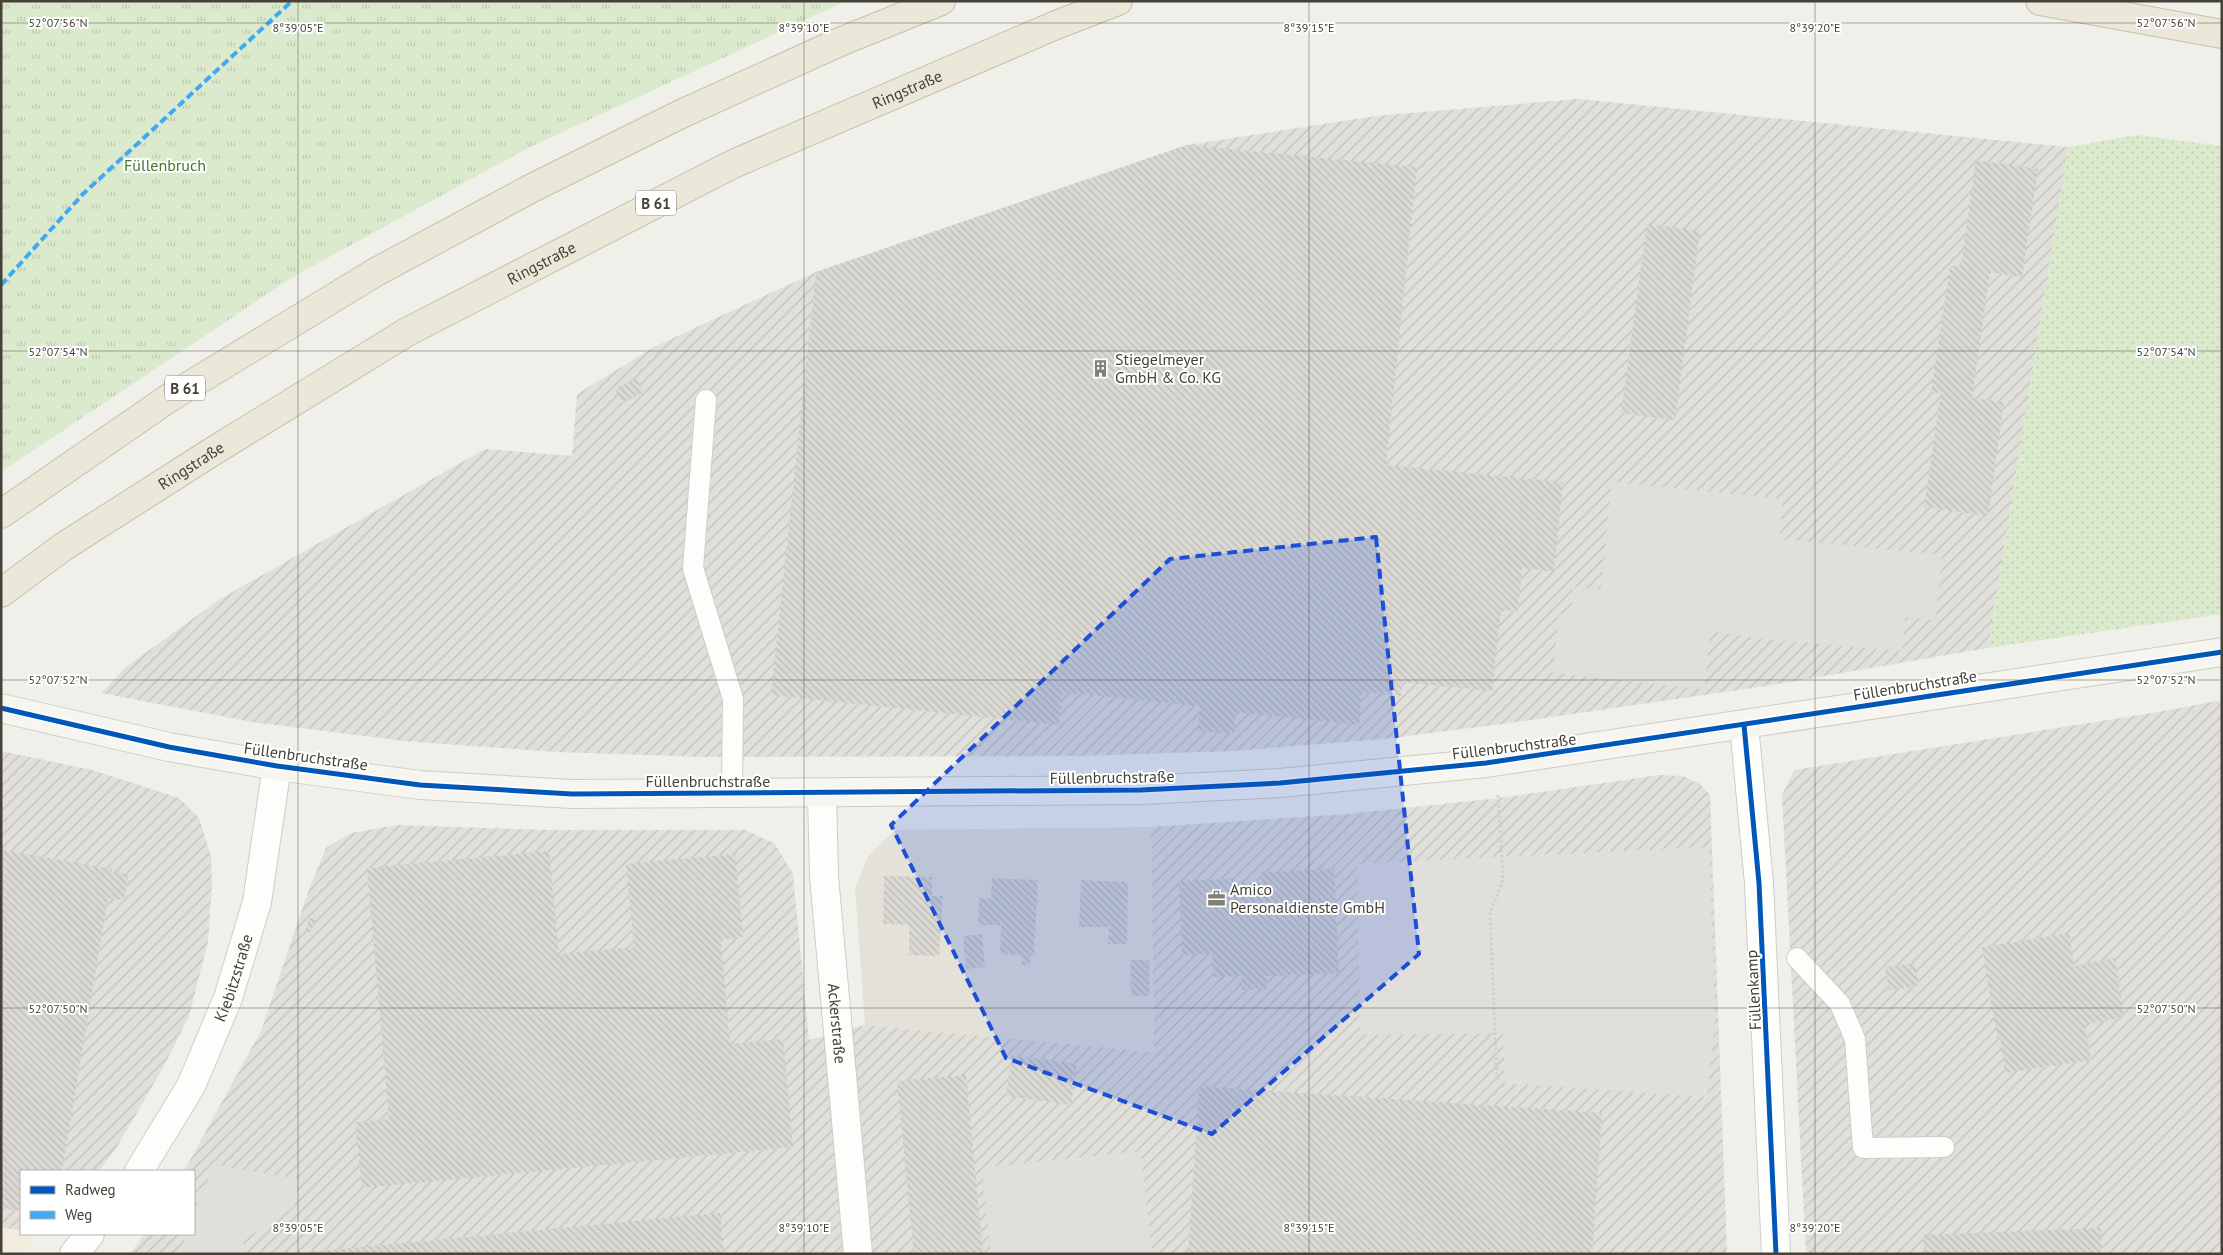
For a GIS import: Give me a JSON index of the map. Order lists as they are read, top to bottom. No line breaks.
{"streets":{"highway":["Ringstraße","B 61"],"street":["Füllenbruchstraße","Kiebitzstraße","Füllenkamp","Ackerstraße"]},"crossings":[["Füllenbruchstraße","Kiebitzstraße"],["Füllenbruchstraße","Füllenkamp"],["Füllenbruchstraße","Ackerstraße"]],"parks":["Füllenbruch"],"places":{"building":["Stiegelmeyer GmbH & Co. KG"],"office":["Amico Personaldienste GmbH"]},"legend":["Radweg","Weg"],"coordinates":["52°07'56\"N","8°39'05\"E","8°39'10\"E","8°39'15\"E","8°39'20\"E","52°07'54\"N","52°07'52\"N","52°07'50\"N"]}
